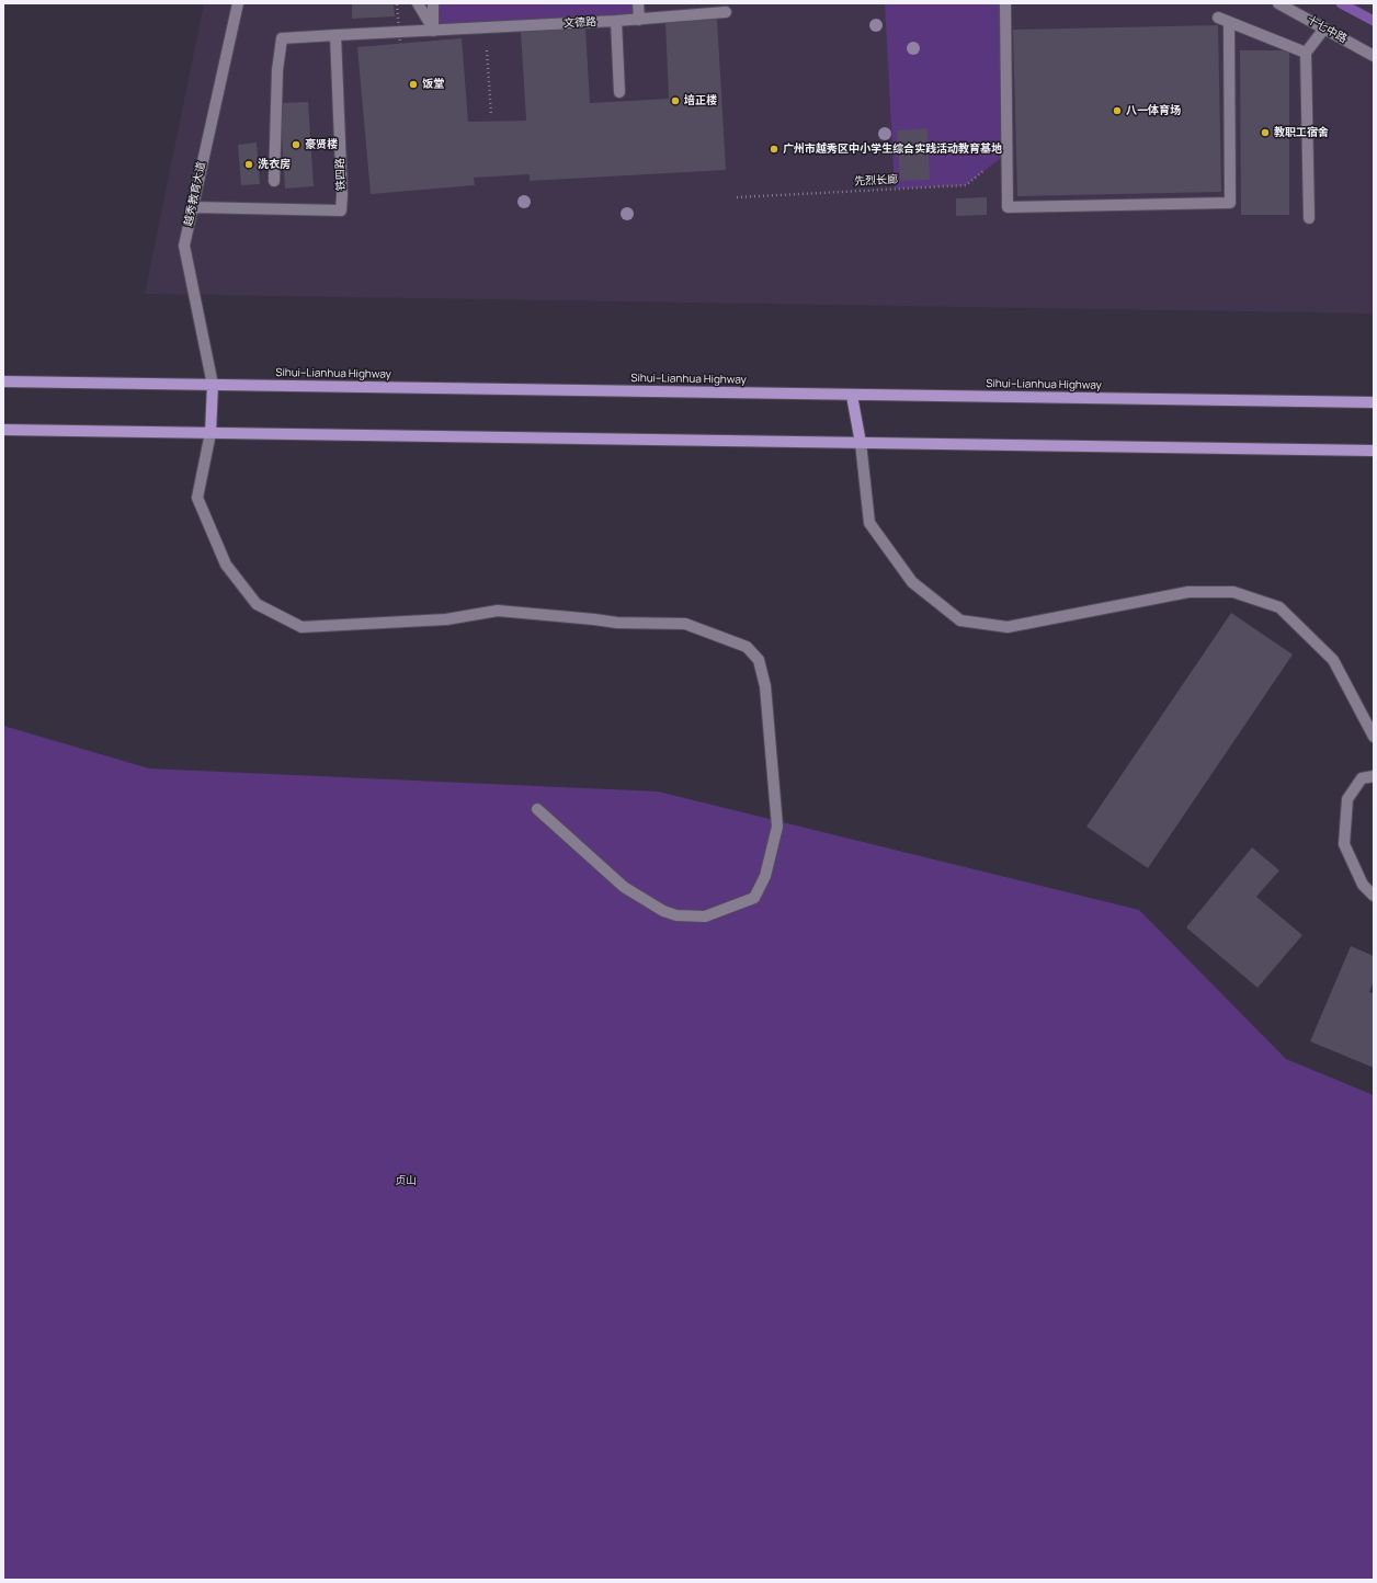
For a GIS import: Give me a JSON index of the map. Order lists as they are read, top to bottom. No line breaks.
{"streets":{"main road":["Sihui–Lianhua Highway"],"street":["文德路","十七中路","铁四路","越秀教育大道"],"path":["先烈长廊"]},"crossings":[["铁四路","越秀教育大道"],["越秀教育大道","Sihui–Lianhua Highway"]],"parks":["贞山"],"places":["饭堂","培正楼","八一体育场","教职工宿舍","豪贤楼","广州市越秀区中小学生综合实践活动教育基地","洗衣房"]}
